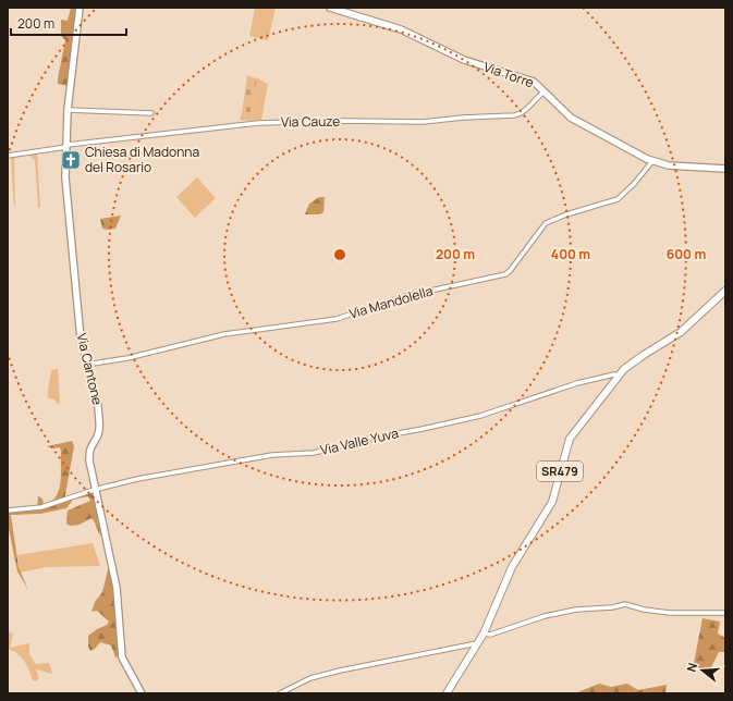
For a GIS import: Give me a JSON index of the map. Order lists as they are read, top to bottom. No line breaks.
{"streets":{"main road":["Via Torre","Via Cantone","SR479"],"street":["Via Cauze","Via Mandolella","Via Valle Yuva"]},"crossings":[["Via Torre","Via Cauze"],["Via Torre","Via Mandolella"],["Via Cauze","Via Cantone"],["Via Mandolella","Via Cantone"],["Via Cantone","Via Valle Yuva"],["Via Valle Yuva","SR479"]],"places":{"church":["Chiesa di Madonna del Rosario"]},"scale_bar":"200 m","north":"left","rings":["200 m","400 m","600 m"]}
